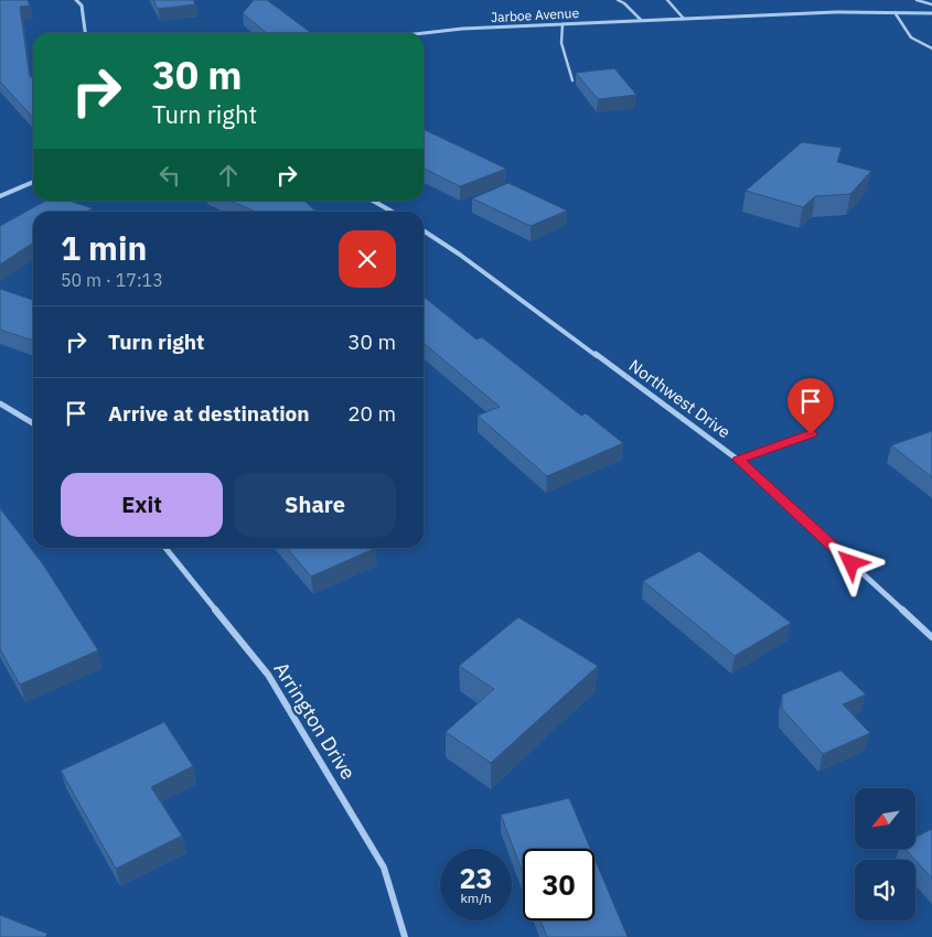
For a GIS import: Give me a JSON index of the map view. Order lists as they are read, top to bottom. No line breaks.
{"streets":{"street":["Jarboe Avenue","Northwest Drive","Arrington Drive"]},"north":"bottom left","page":{"turn":["30 m","Turn right"],"heading":["1 min","50 m · 17:13"],"list":[{"name":"Turn right","value":"30 m"},{"name":"Arrive at destination","value":"20 m"}],"buttons":["Exit","Share"],"speed":"23 km/h","limit":"30"}}
